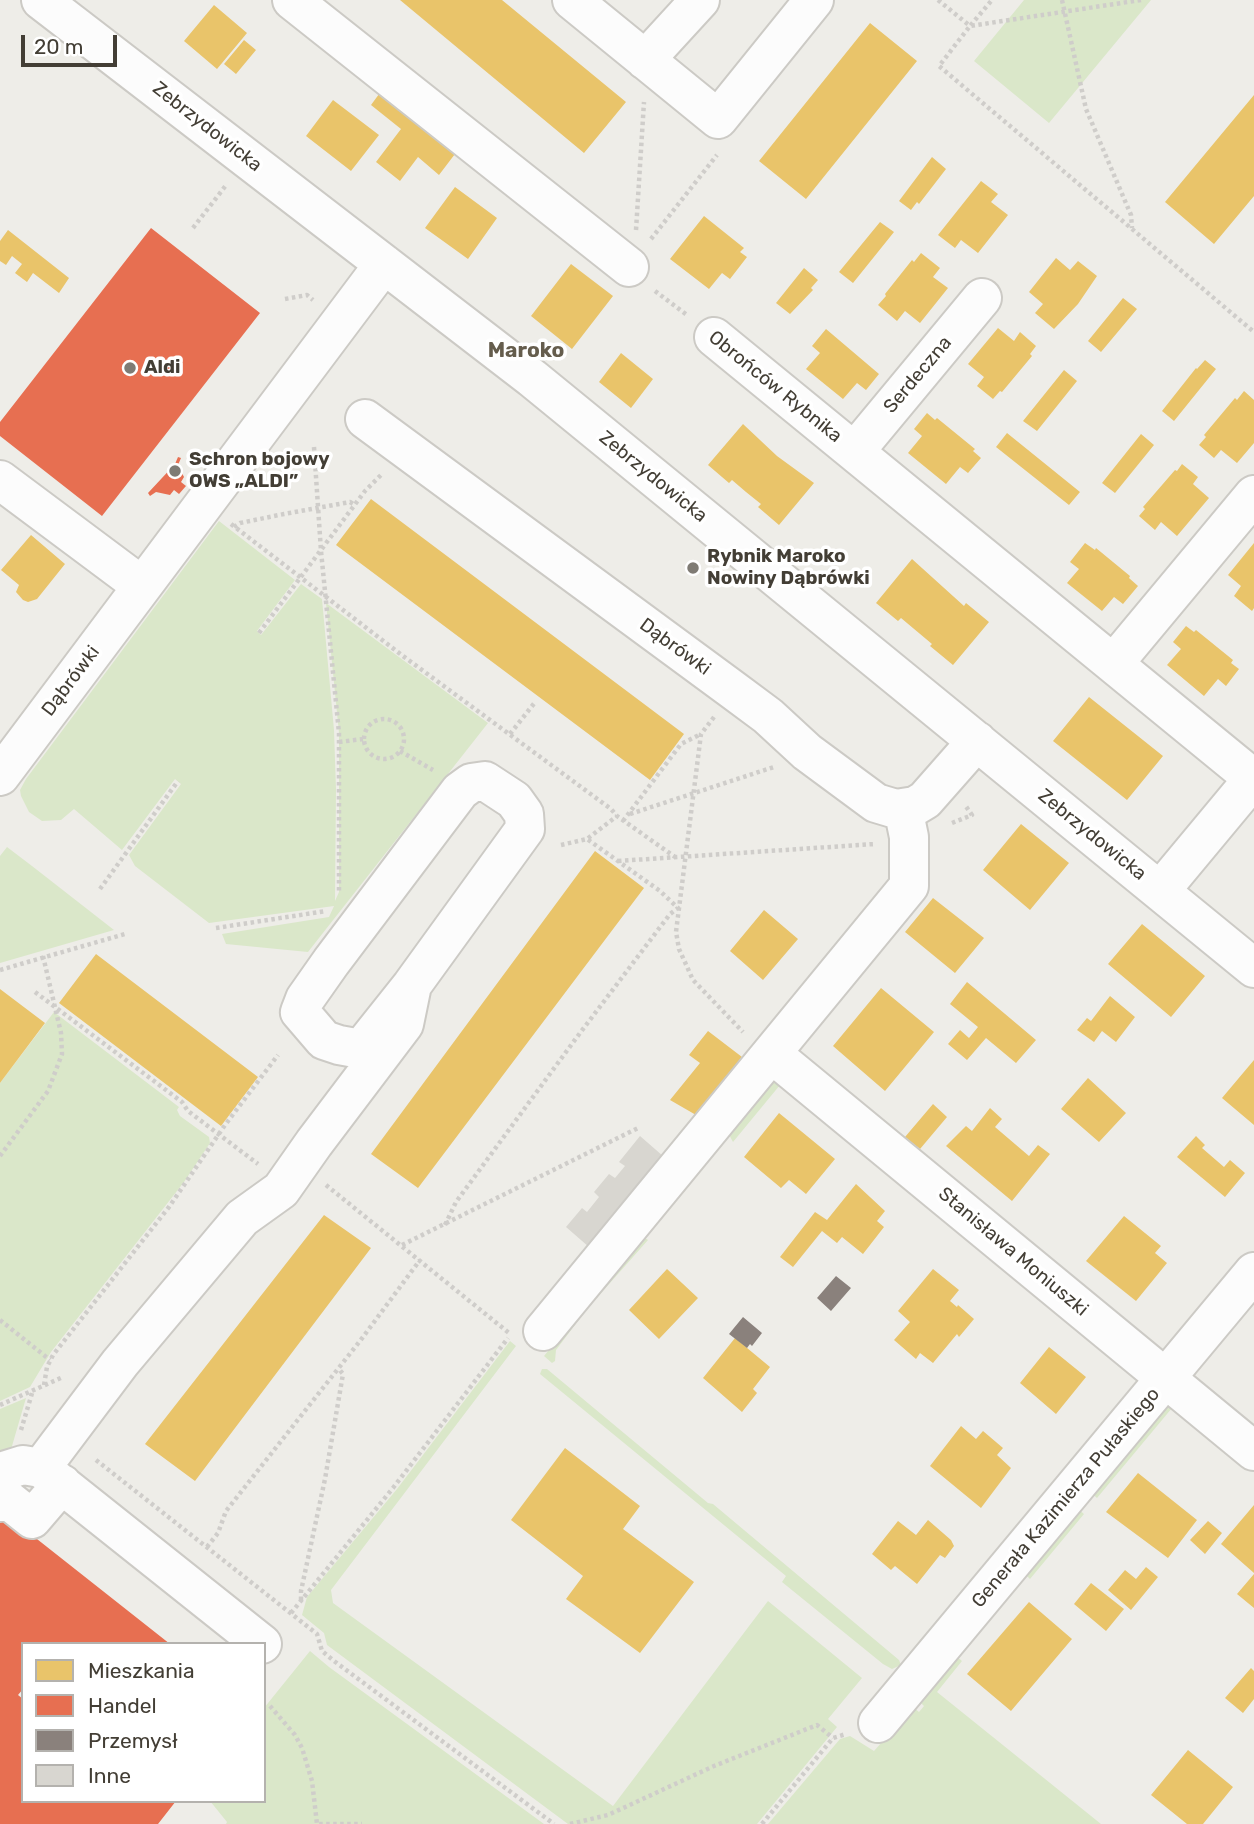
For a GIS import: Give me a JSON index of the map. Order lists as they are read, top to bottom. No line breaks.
{"streets":{"street":["Zebrzydowicka","Serdeczna","Obrońców Rybnika","Dąbrówki","Stanisława Moniuszki","Generała Kazimierza Pułaskiego"]},"crossings":[["Zebrzydowicka","Dąbrówki"],["Serdeczna","Obrońców Rybnika"],["Stanisława Moniuszki","Generała Kazimierza Pułaskiego"]],"districts":["Maroko"],"places":["Aldi","Schron bojowy OWS „ALDI”","Rybnik Maroko Nowiny Dąbrówki"],"legend":["Mieszkania","Handel","Przemysł","Inne"],"scale_bar":"20 m"}
